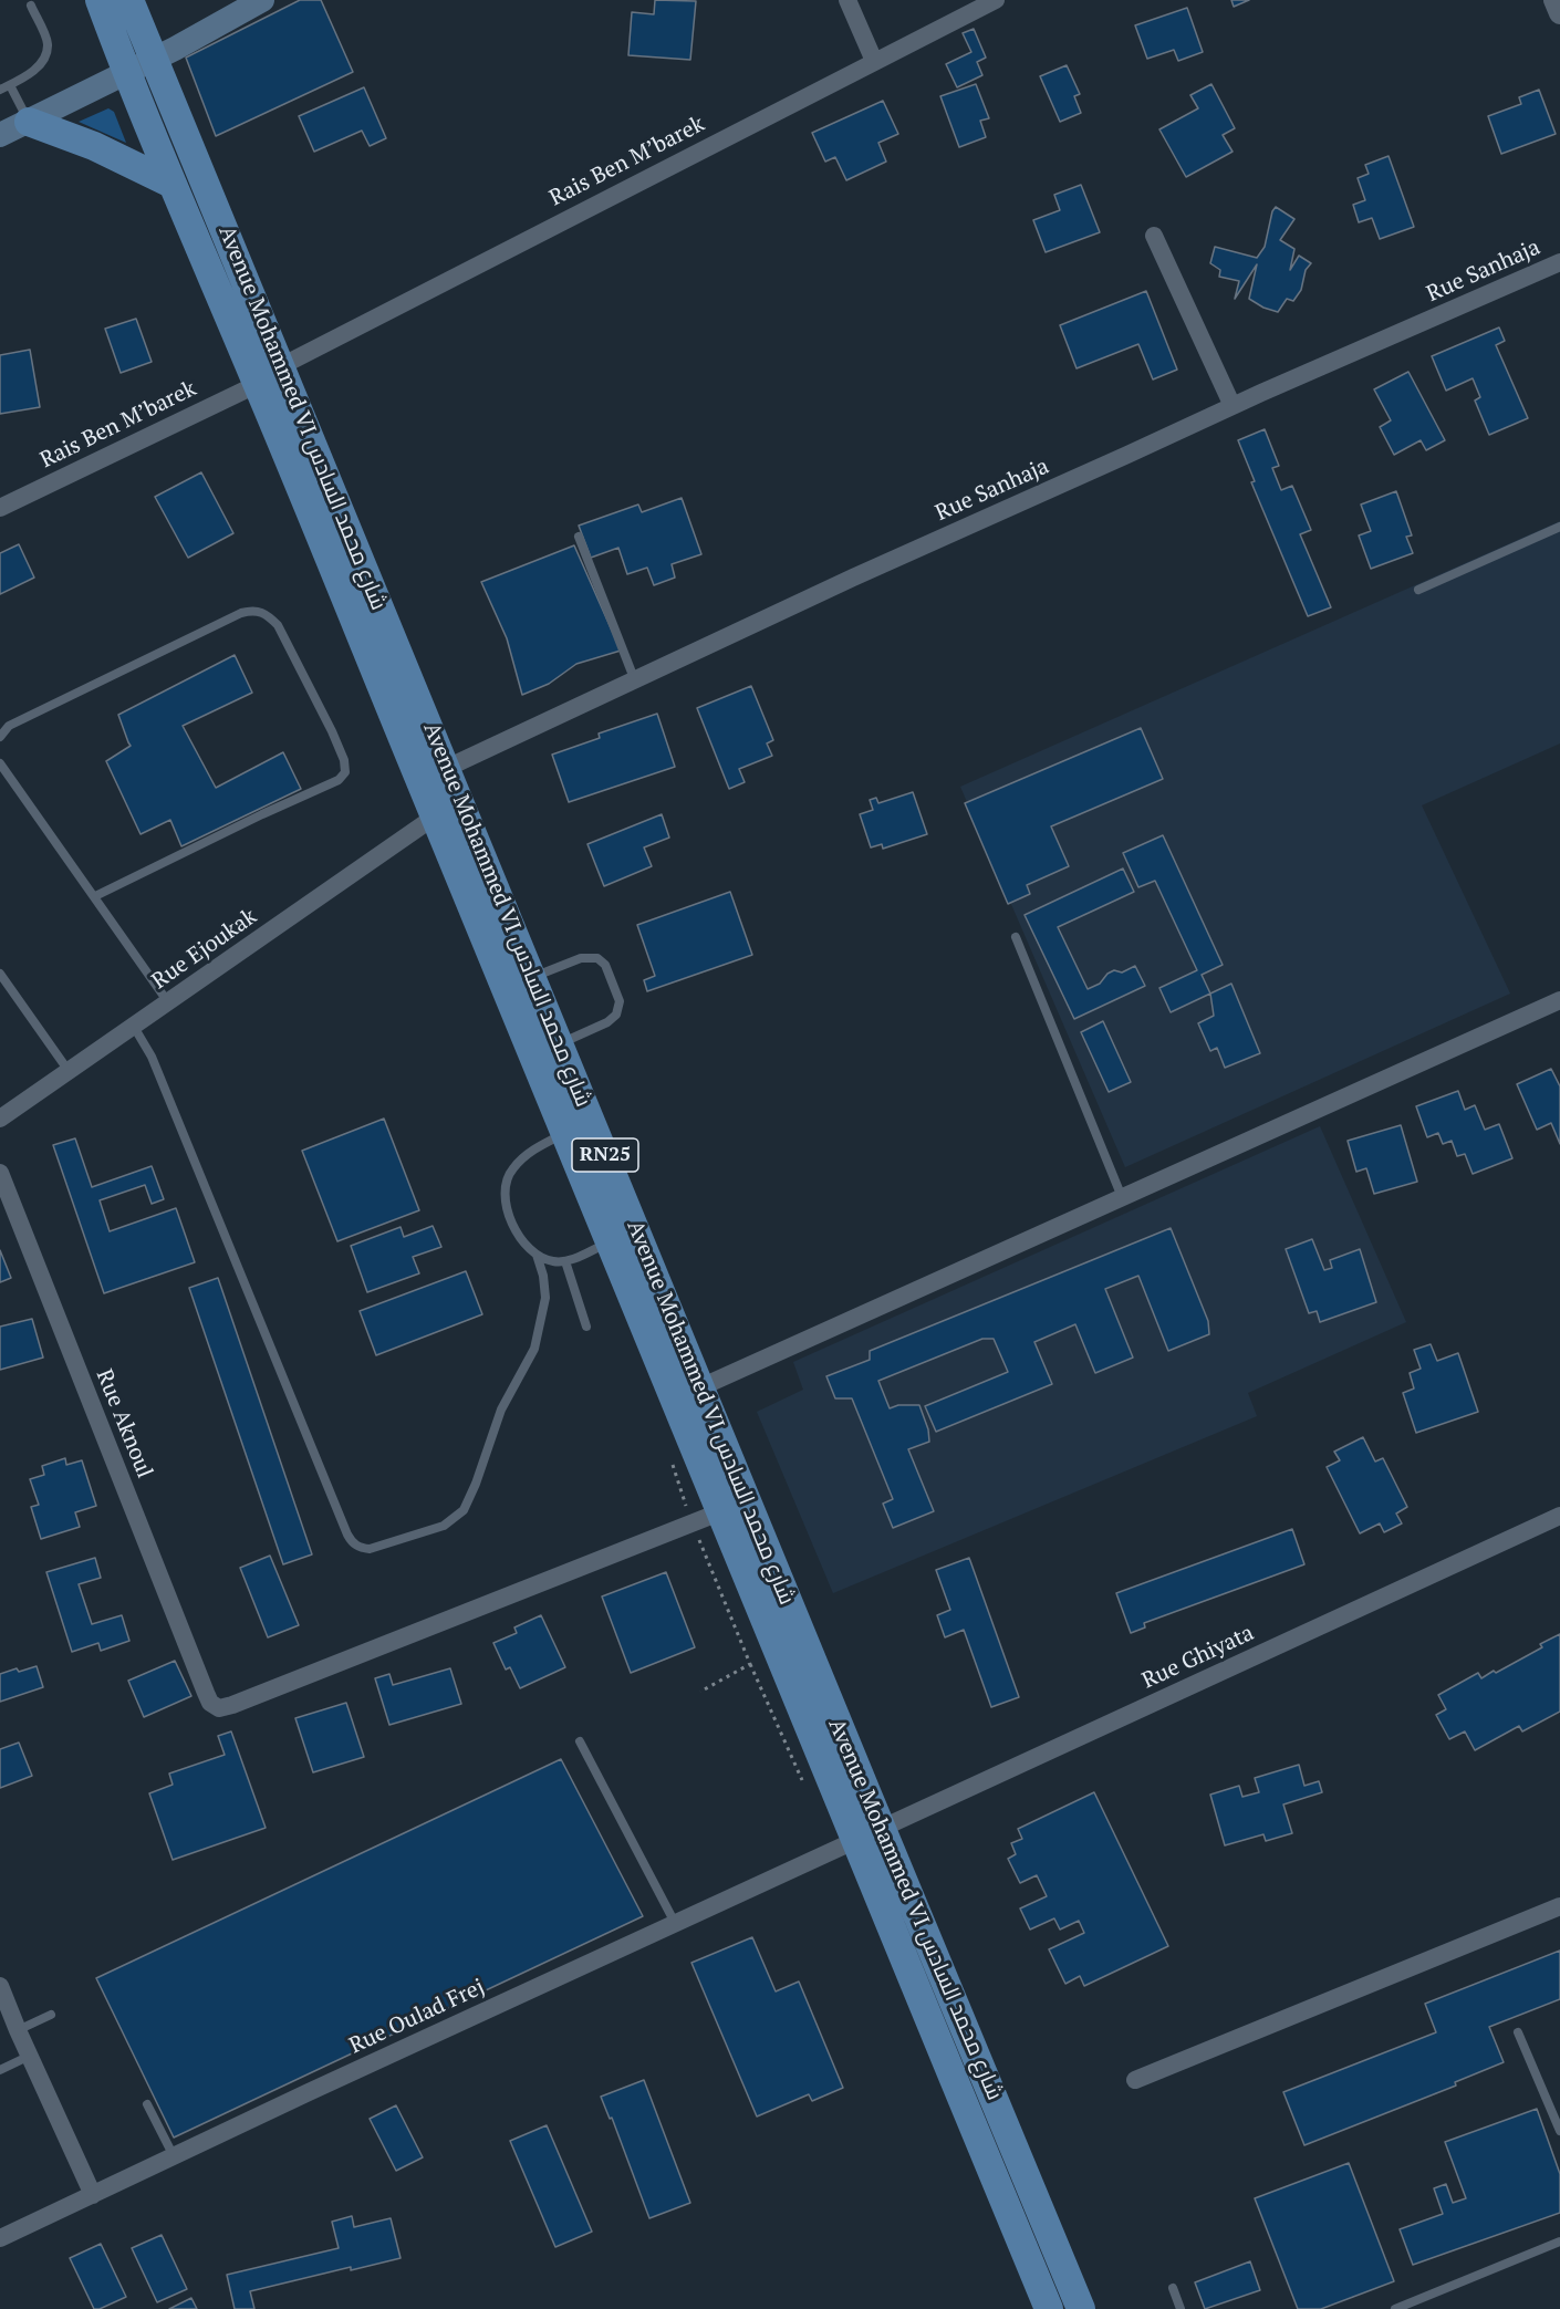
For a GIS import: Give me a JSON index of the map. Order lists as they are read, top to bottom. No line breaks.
{"streets":{"main road":["Avenue Mohammed VI شارع محمد السادس","RN25"],"street":["Rais Ben M’barek","Rue Sanhaja","Rue Ejoukak","Rue Aknoul","Rue Ghiyata","Rue Oulad Frej"]},"crossings":[["Rais Ben M’barek","Avenue Mohammed VI شارع محمد السادس"],["Rue Sanhaja","Avenue Mohammed VI شارع محمد السادس"],["Avenue Mohammed VI شارع محمد السادس","Rue Ejoukak"],["Avenue Mohammed VI شارع محمد السادس","Rue Ghiyata"],["Avenue Mohammed VI شارع محمد السادس","Rue Oulad Frej"],["Rue Ghiyata","Rue Oulad Frej"]]}
